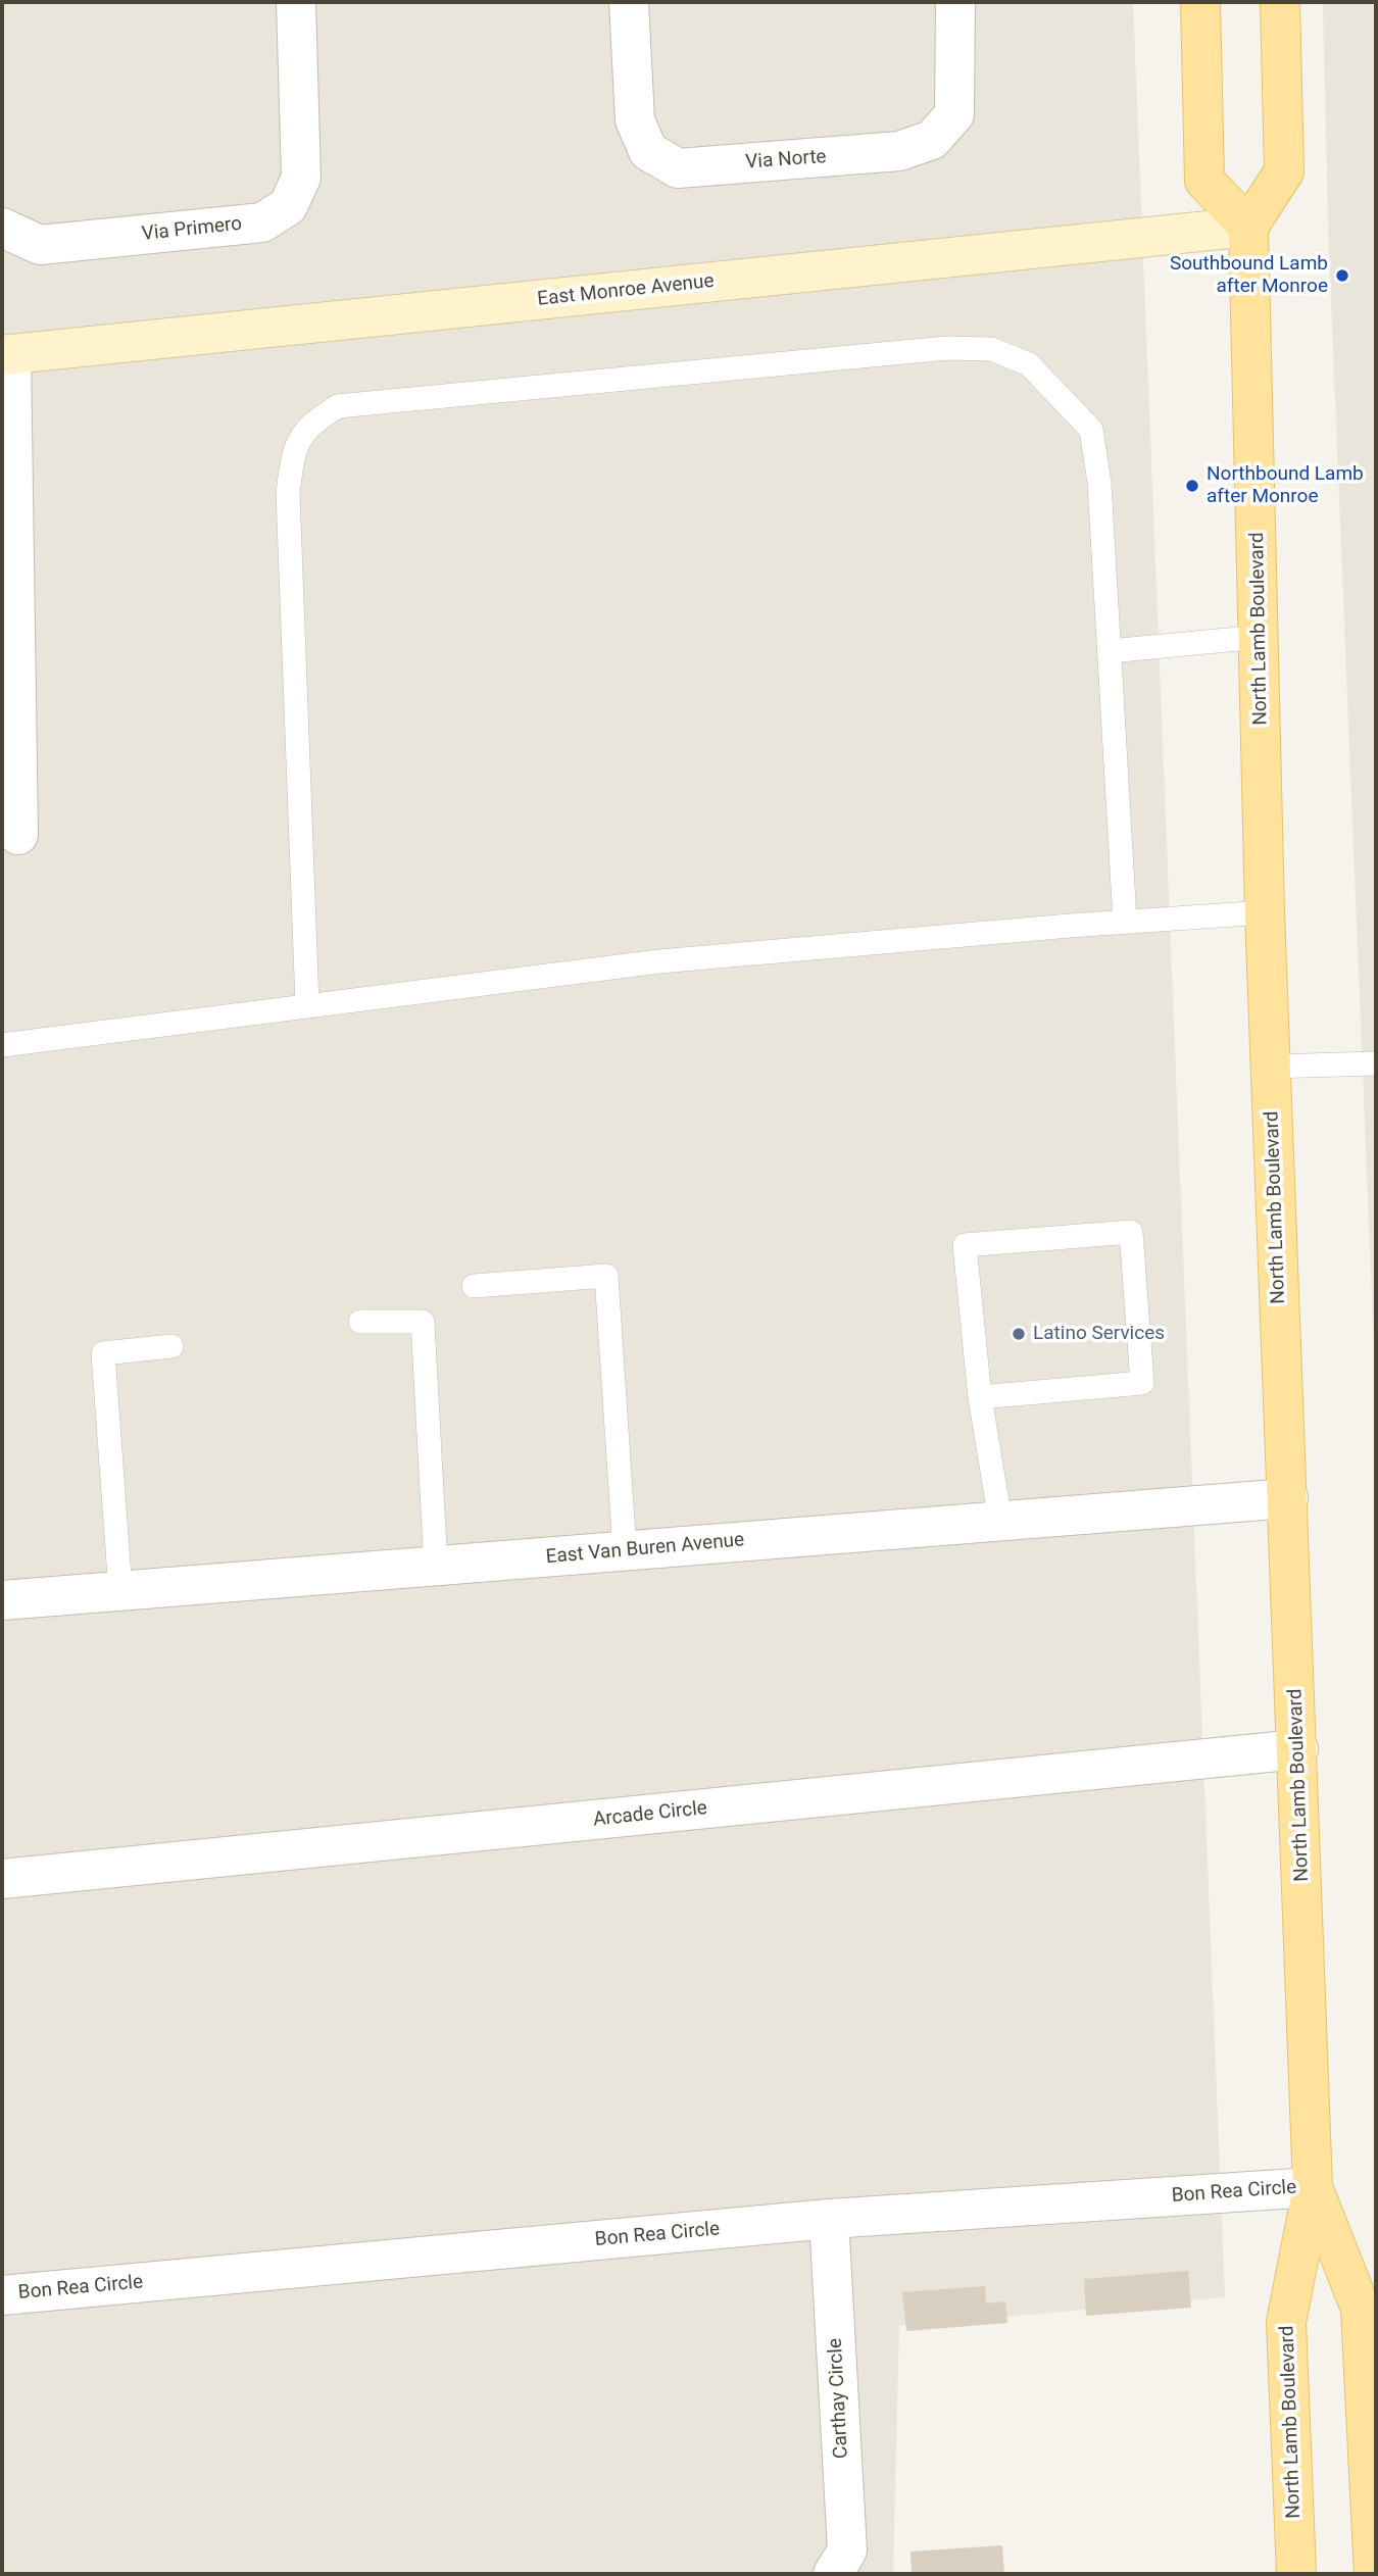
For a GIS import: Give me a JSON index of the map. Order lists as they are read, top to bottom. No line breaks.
{"streets":{"main road":["North Lamb Boulevard"],"street":["Via Norte","Via Primero","East Monroe Avenue","East Van Buren Avenue","Arcade Circle","Bon Rea Circle","Carthay Circle"]},"crossings":[["East Monroe Avenue","North Lamb Boulevard"],["North Lamb Boulevard","East Van Buren Avenue"],["North Lamb Boulevard","Arcade Circle"],["North Lamb Boulevard","Bon Rea Circle"],["Bon Rea Circle","Carthay Circle"]],"places":["Southbound Lamb after Monroe","Northbound Lamb after Monroe","Latino Services"]}
